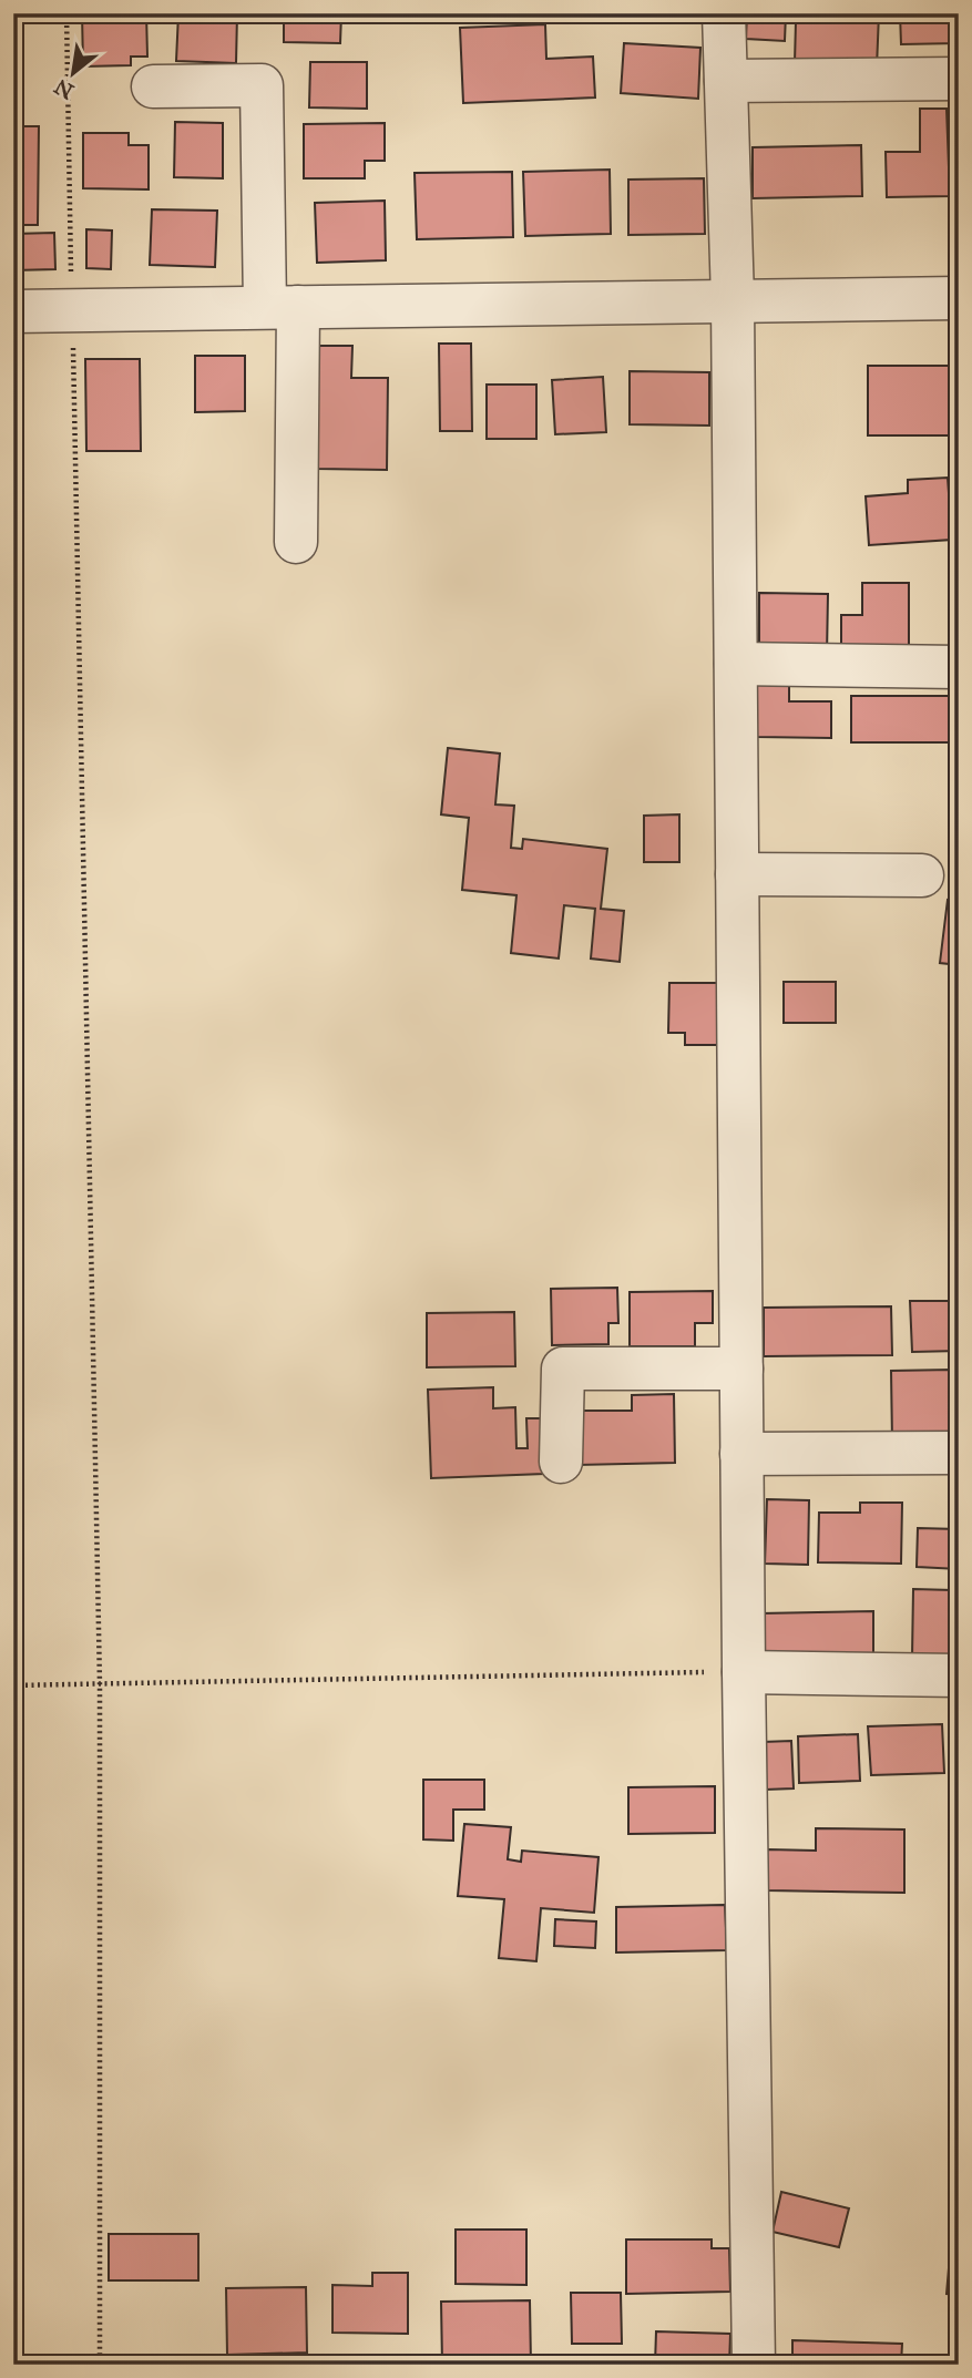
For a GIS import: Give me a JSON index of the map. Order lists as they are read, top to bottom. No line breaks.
{"north":"bottom left"}
